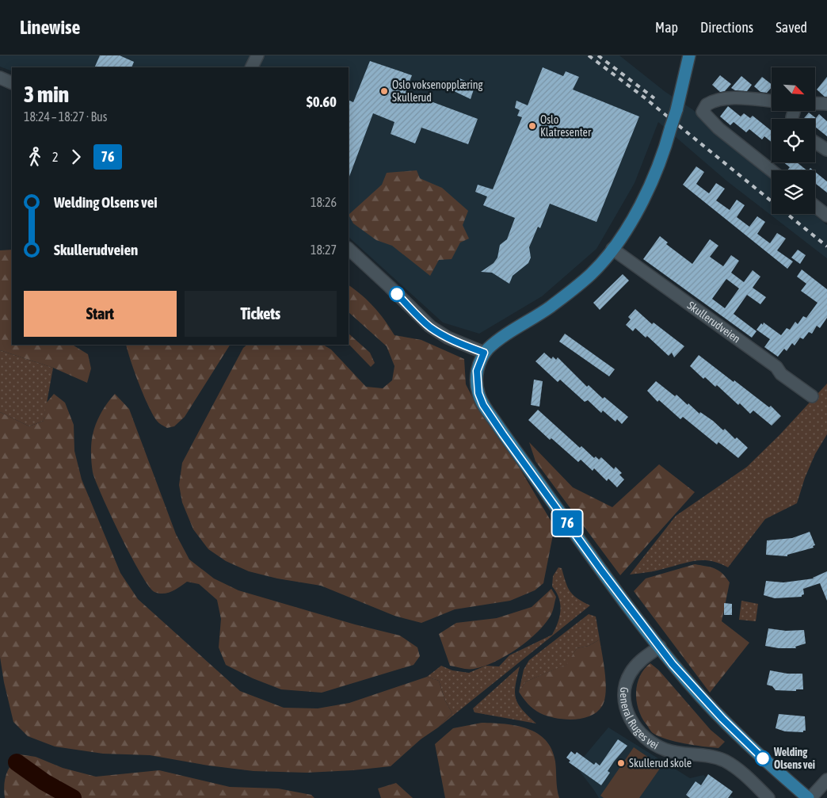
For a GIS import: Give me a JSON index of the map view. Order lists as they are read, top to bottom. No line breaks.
{"streets":{"street":["Skullerudveien","General Ruges vei"]},"places":["Oslo voksenopplæring Skullerud","Oslo Klatresenter","Welding Olsens vei","Skullerud skole"],"lines":["bus line 76"],"north":"bottom right","page":{"header":"Linewise","nav":["Map","Directions","Saved"],"on_map":"76","heading":["3 min","18:24 – 18:27 · Bus","$0.60"],"legs":["2","76"],"list":[{"name":"Welding Olsens vei","value":"18:26"},{"name":"Skullerudveien","value":"18:27"}],"buttons":["Start","Tickets"]}}
